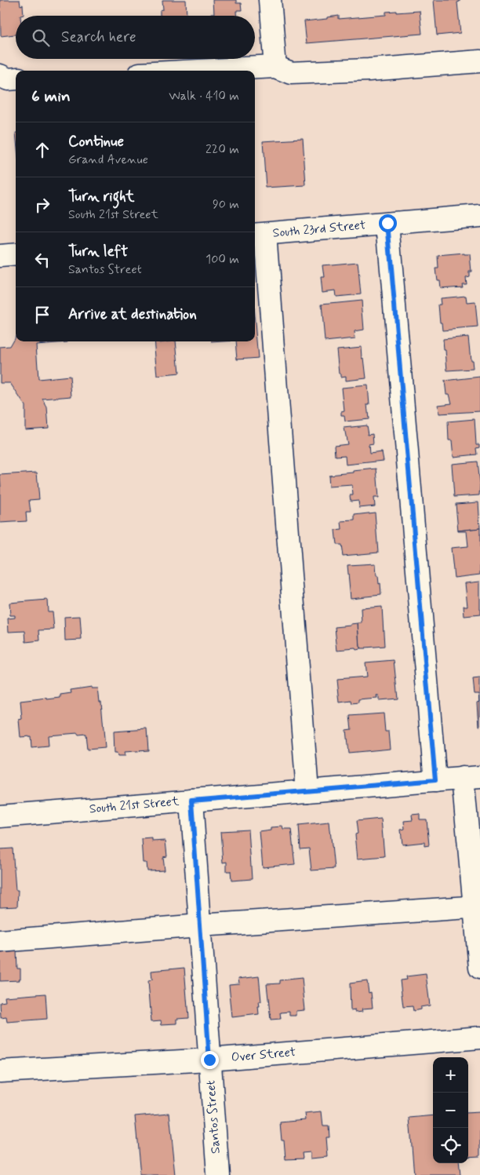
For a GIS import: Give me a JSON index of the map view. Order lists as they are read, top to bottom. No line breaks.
{"streets":{"street":["South 23rd Street","South 21st Street","Over Street","Santos Street"]},"crossings":[["South 21st Street","Santos Street"],["Over Street","Santos Street"]],"page":{"search":"Search here","heading":["6 min","Walk · 410 m"],"list":[["Continue","Grand Avenue","220 m"],["Turn right","South 21st Street","90 m"],["Turn left","Santos Street","100 m"],"Arrive at destination"],"map_buttons":["+","−"]}}
